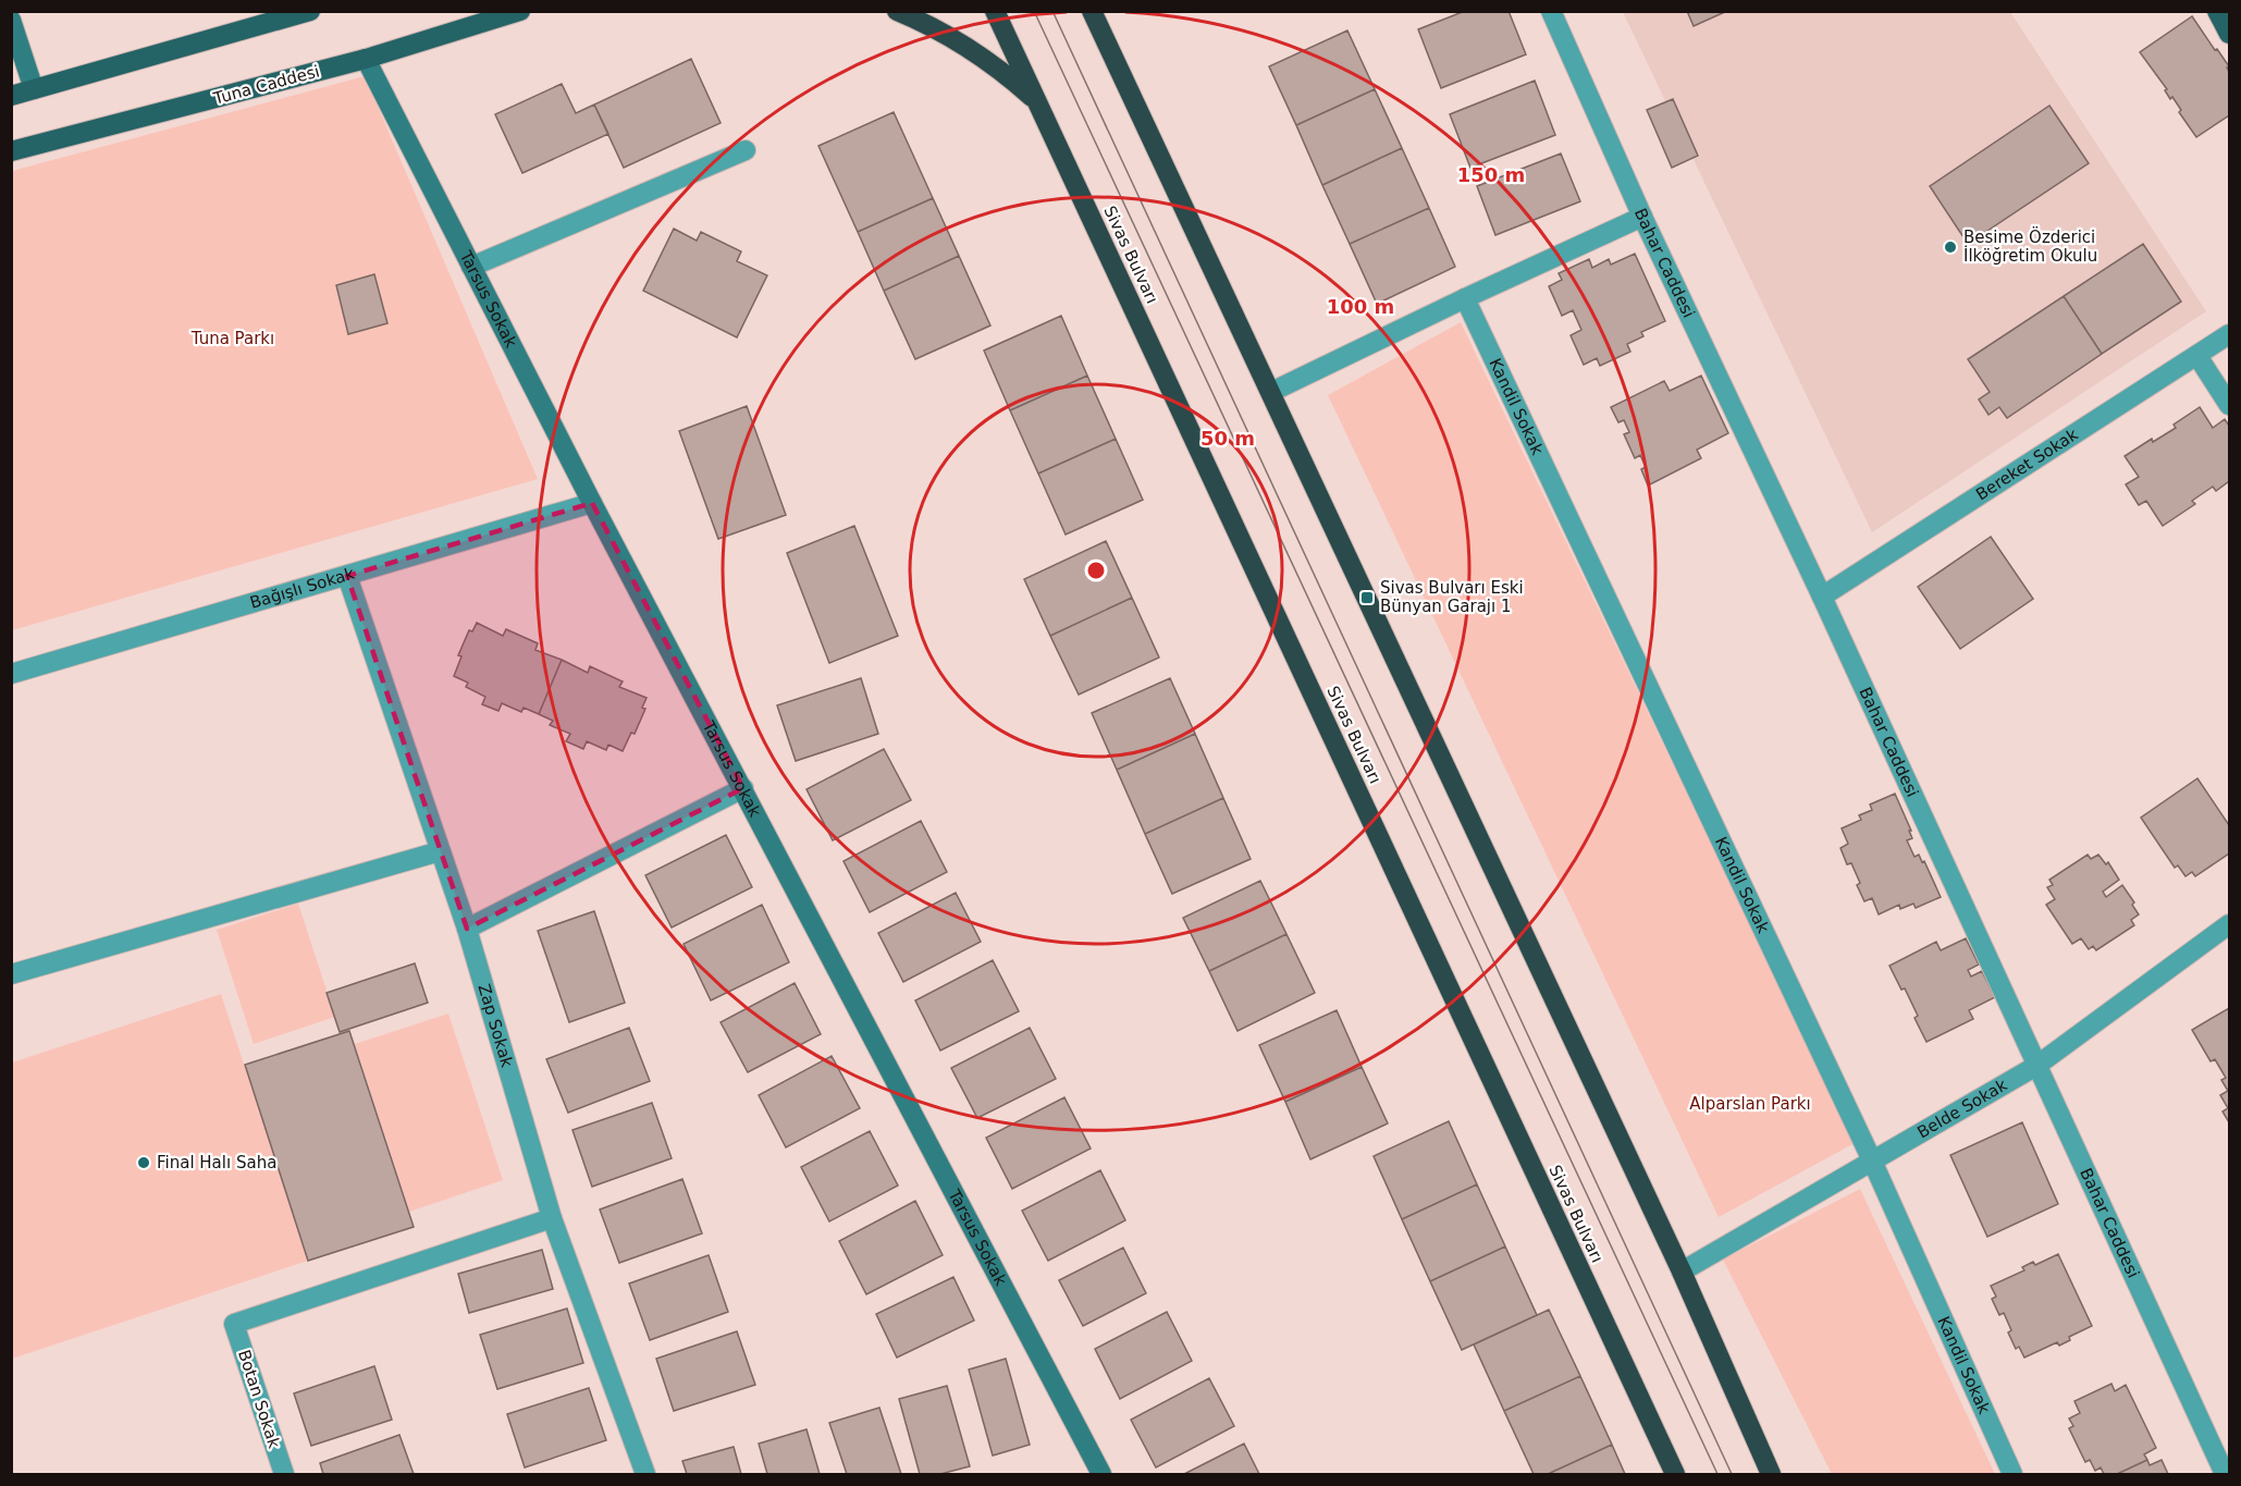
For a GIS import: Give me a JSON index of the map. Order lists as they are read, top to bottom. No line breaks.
{"streets":{"highway":["Sivas Bulvarı"],"main road":["Tuna Caddesi"],"street":["Bahar Caddesi","Tarsus Sokak","Kandil Sokak","Bereket Sokak","Bağışlı Sokak","Zap Sokak","Belde Sokak","Botan Sokak"]},"crossings":[["Tuna Caddesi","Tarsus Sokak"],["Bahar Caddesi","Bereket Sokak"],["Bahar Caddesi","Belde Sokak"],["Tarsus Sokak","Bağışlı Sokak"],["Kandil Sokak","Belde Sokak"],["Bağışlı Sokak","Zap Sokak"],["Zap Sokak","Botan Sokak"]],"parks":["Tuna Parkı","Alparslan Parkı"],"places":{"other":["Besime Özderici İlköğretim Okulu","Final Halı Saha"],"transit":["Sivas Bulvarı Eski Bünyan Garajı 1"]},"rings":["150 m","100 m","50 m"]}
